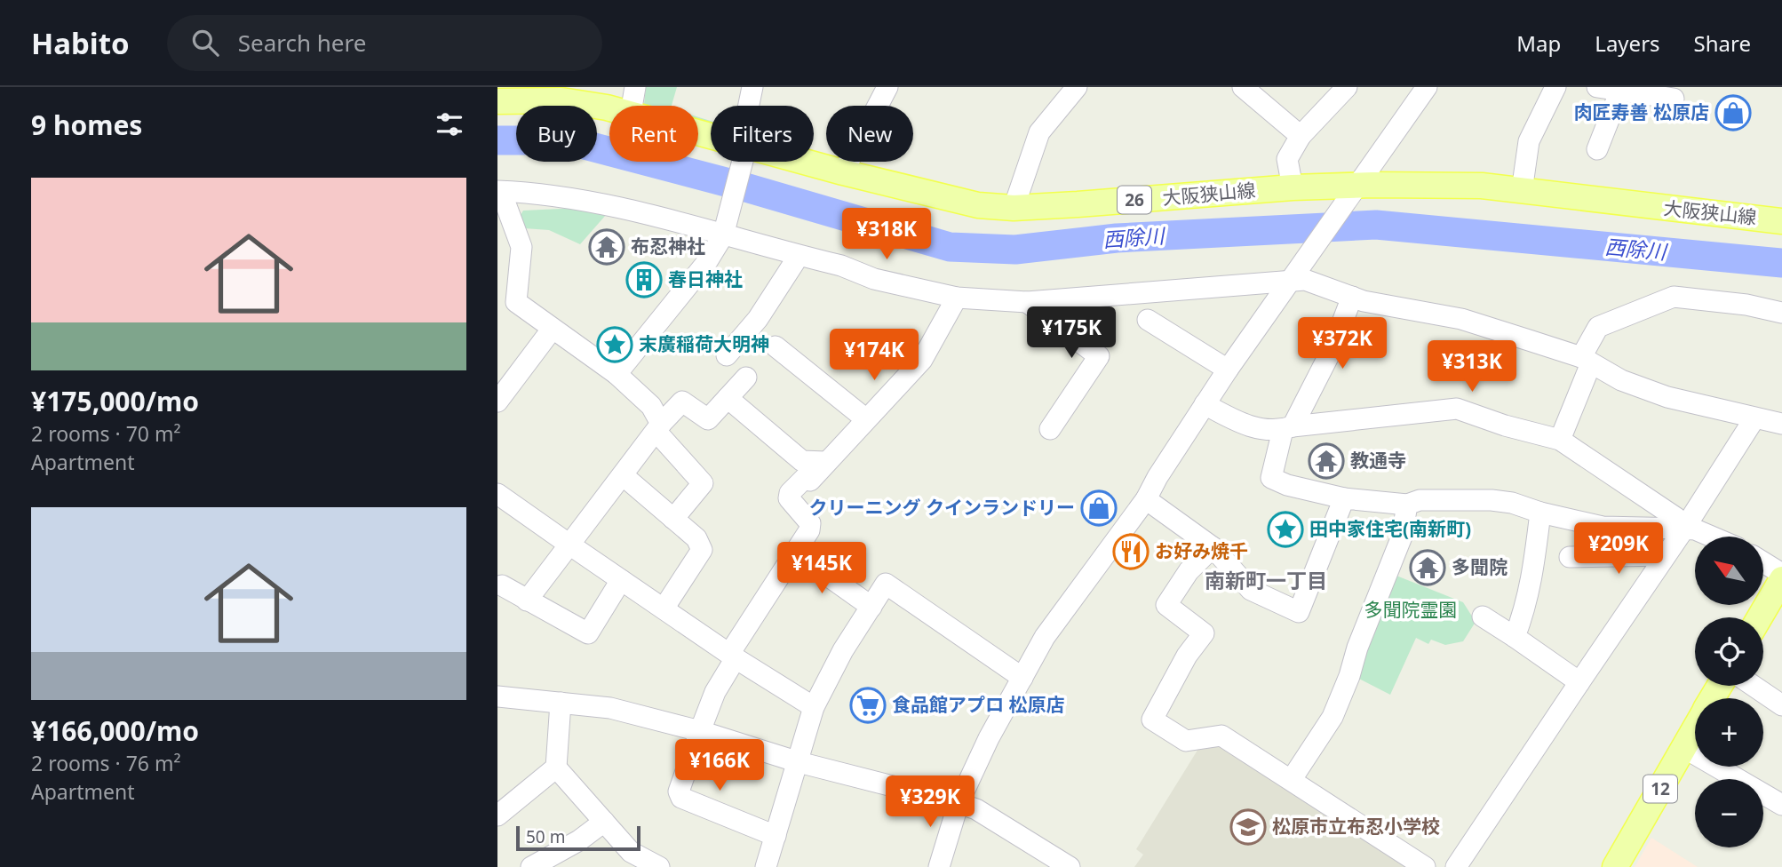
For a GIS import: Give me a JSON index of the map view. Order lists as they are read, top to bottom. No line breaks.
{"streets":{"main road":["大阪狭山線","26","12"]},"districts":["南新町一丁目"],"water":["西除川"],"parks":["多聞院霊園"],"places":{"shop":["肉匠寿善 松原店","クリーニング クインランドリー"],"temple":["布忍神社","教通寺","多聞院"],"building":["春日神社"],"place":["末廣稲荷大明神","田中家住宅(南新町)"],"restaurant":["お好み焼千"],"supermarket":["食品館アプロ 松原店"],"school or university":["松原市立布忍小学校"]},"scale_bar":"50 m","north":"top left","page":{"header":"Habito","search":"Search here","nav":["Map","Layers","Share"],"heading":"9 homes","chip":["Buy","Rent","Filters","New"],"list":[{"name":"¥175,000/mo","note":"2 rooms · 70 m² · Apartment"},{"name":"¥166,000/mo","note":"2 rooms · 76 m² · Apartment"}],"price":["¥318K","¥175K","¥372K","¥174K","¥313K","¥209K","¥145K","¥166K","¥329K"],"map_buttons":["+","−"],"scale":"50 m"}}
